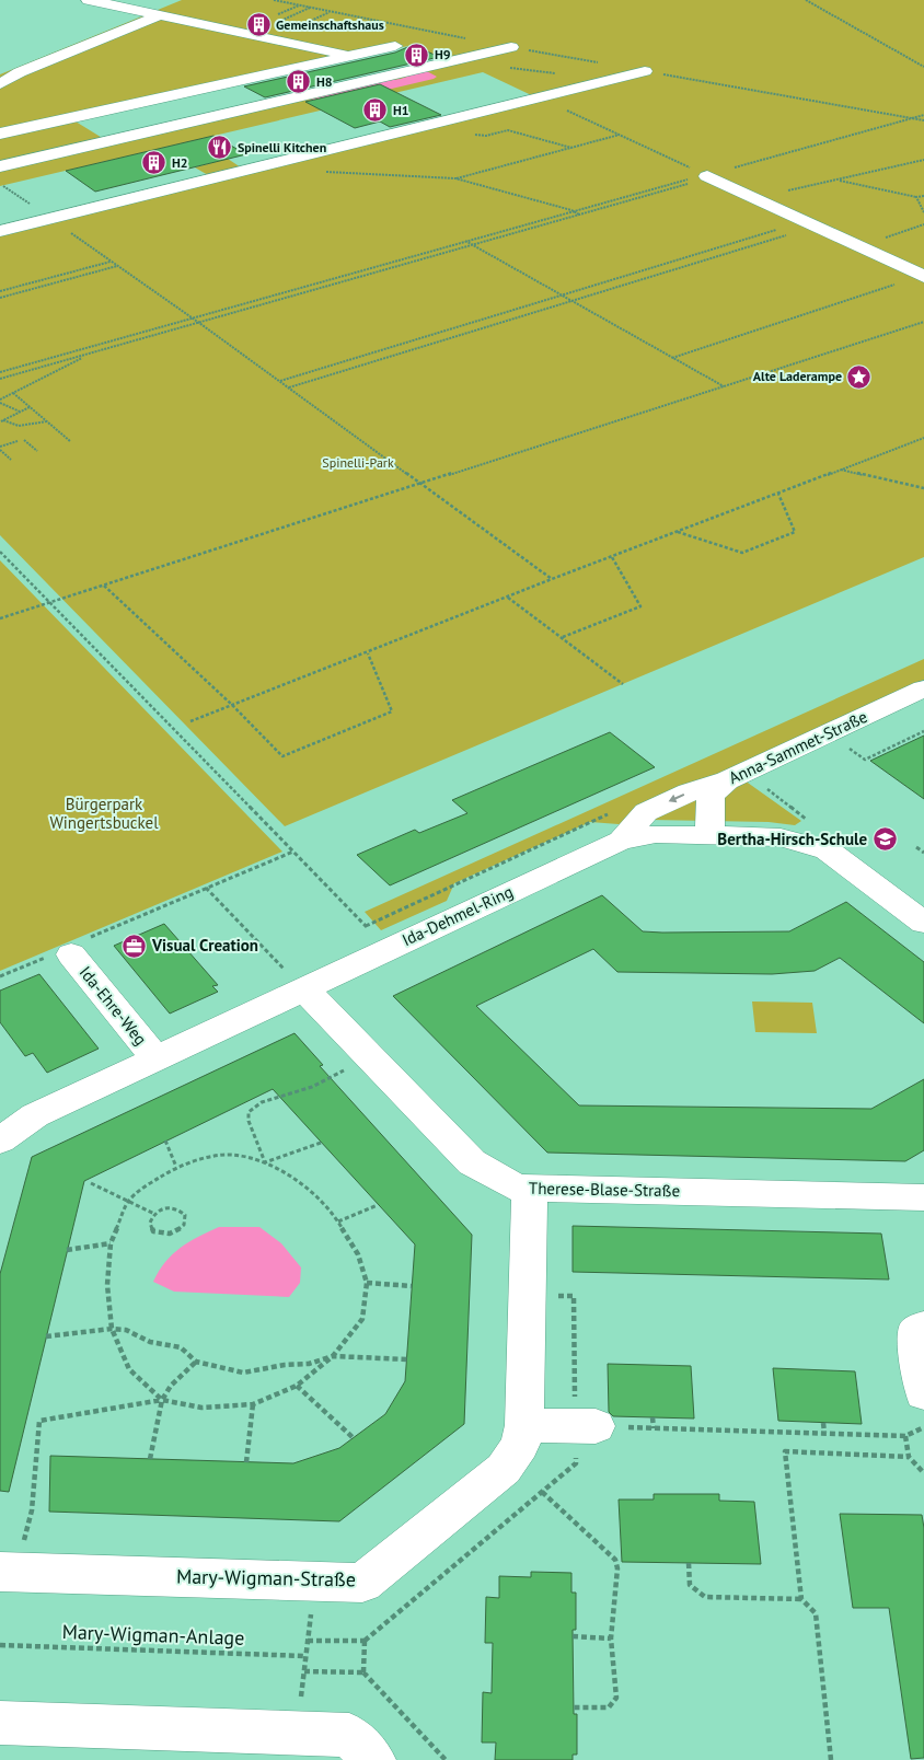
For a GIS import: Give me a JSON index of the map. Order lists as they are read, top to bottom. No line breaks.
{"streets":{"street":["Anna-Sammet-Straße","Ida-Dehmel-Ring","Ida-Ehre-Weg","Therese-Blase-Straße","Mary-Wigman-Straße"],"path":["Mary-Wigman-Anlage"]},"crossings":[["Anna-Sammet-Straße","Ida-Dehmel-Ring"],["Ida-Dehmel-Ring","Ida-Ehre-Weg"],["Ida-Dehmel-Ring","Therese-Blase-Straße"],["Therese-Blase-Straße","Mary-Wigman-Straße"]],"parks":["Spinelli-Park","Bürgerpark Wingertsbuckel"],"places":{"building":["Gemeinschaftshaus","H9","H8","H1","H2"],"restaurant":["Spinelli Kitchen"],"place":["Alte Laderampe"],"school or university":["Bertha-Hirsch-Schule"],"office":["Visual Creation"]}}
